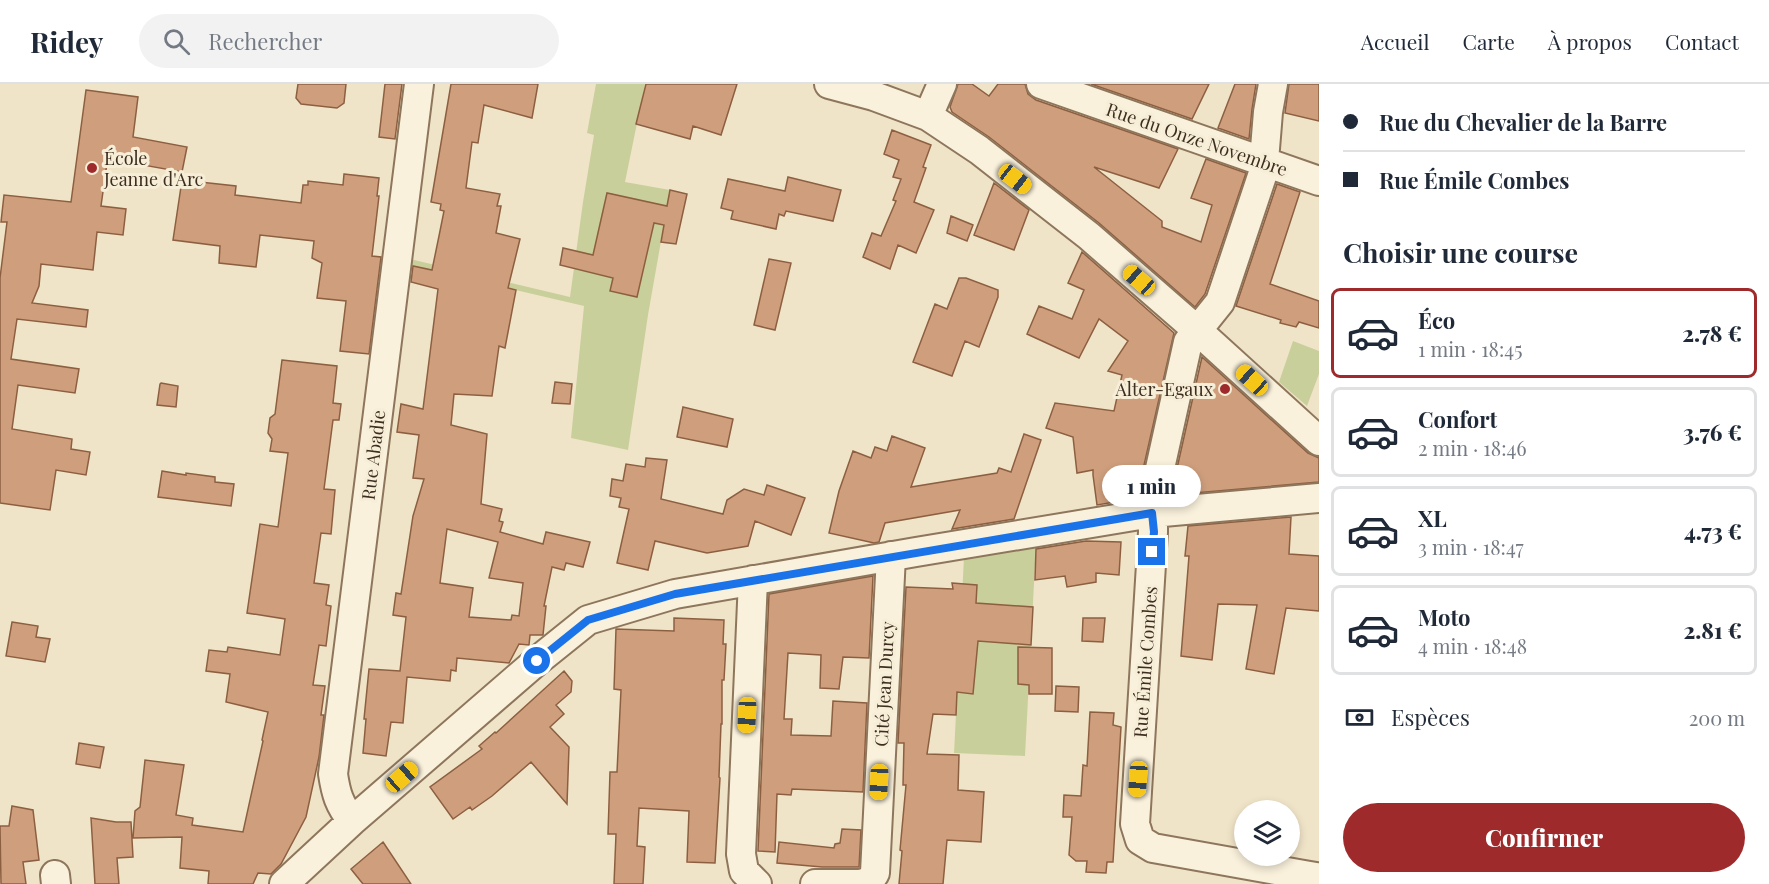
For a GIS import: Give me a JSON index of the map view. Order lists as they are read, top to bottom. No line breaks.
{"streets":{"street":["Rue du Onze Novembre","Rue Abadie","Rue Émile Combes","Cité Jean Durcy"]},"crossings":[["Rue du Onze Novembre","Rue Émile Combes"]],"places":["École Jeanne d'Arc","Alter-Egaux"],"page":{"header":"Ridey","search":"Rechercher","nav":["Accueil","Carte","À propos","Contact"],"banner":["Rue du Chevalier de la Barre","Rue Émile Combes"],"heading":"Choisir une course","list":[{"name":"Éco","note":"1 min · 18:45","value":"2.78 €"},{"name":"Confort","note":"2 min · 18:46","value":"3.76 €"},{"name":"XL","note":"3 min · 18:47","value":"4.73 €"},{"name":"Moto","note":"4 min · 18:48","value":"2.81 €"}],"bubble":"1 min","pay":["Espèces","200 m"],"buttons":"Confirmer"}}
